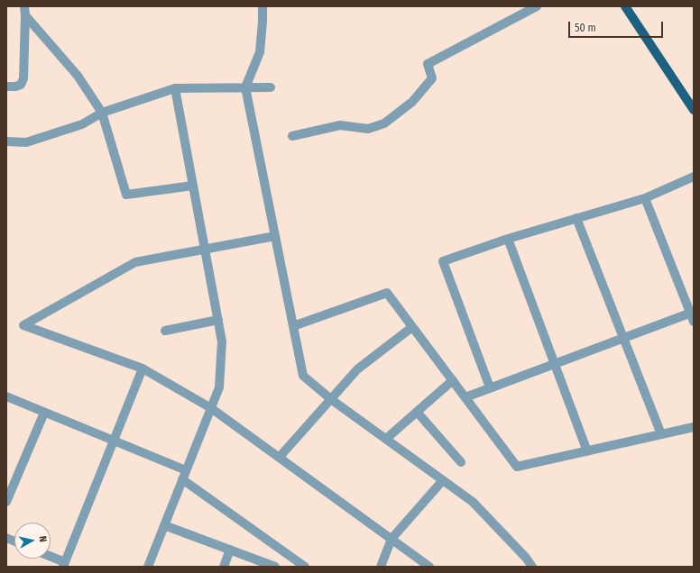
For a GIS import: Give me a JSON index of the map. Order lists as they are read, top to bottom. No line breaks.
{"scale_bar":"50 m","north":"right"}
